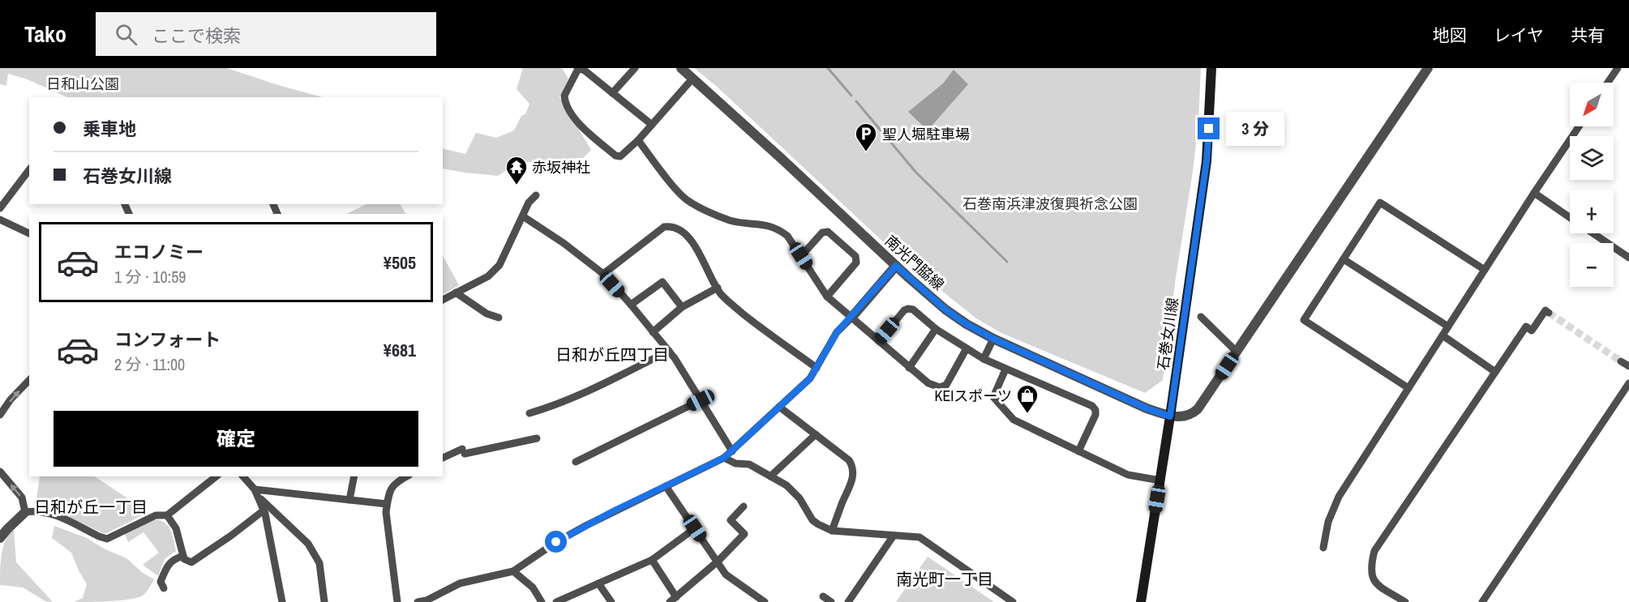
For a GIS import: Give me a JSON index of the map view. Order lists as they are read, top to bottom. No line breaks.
{"streets":{"main road":["石巻女川線"],"street":["南光門脇線"]},"crossings":[["南光門脇線","石巻女川線"]],"districts":["日和が丘四丁目","日和が丘一丁目","南光町一丁目"],"parks":["日和山公園","石巻南浜津波復興祈念公園"],"places":{"parking":["聖人堀駐車場"],"temple":["赤坂神社"],"shop":["KEIスポーツ"]},"north":"bottom left","page":{"header":"Tako","search":"ここで検索","nav":["地図","レイヤ","共有"],"map_buttons":["+","−"],"banner":["乗車地","石巻女川線"],"bubble":"3 分","list":[{"name":"エコノミー","note":"1 分 · 10:59","value":"¥505"},{"name":"コンフォート","note":"2 分 · 11:00","value":"¥681"}],"buttons":"確定"}}
